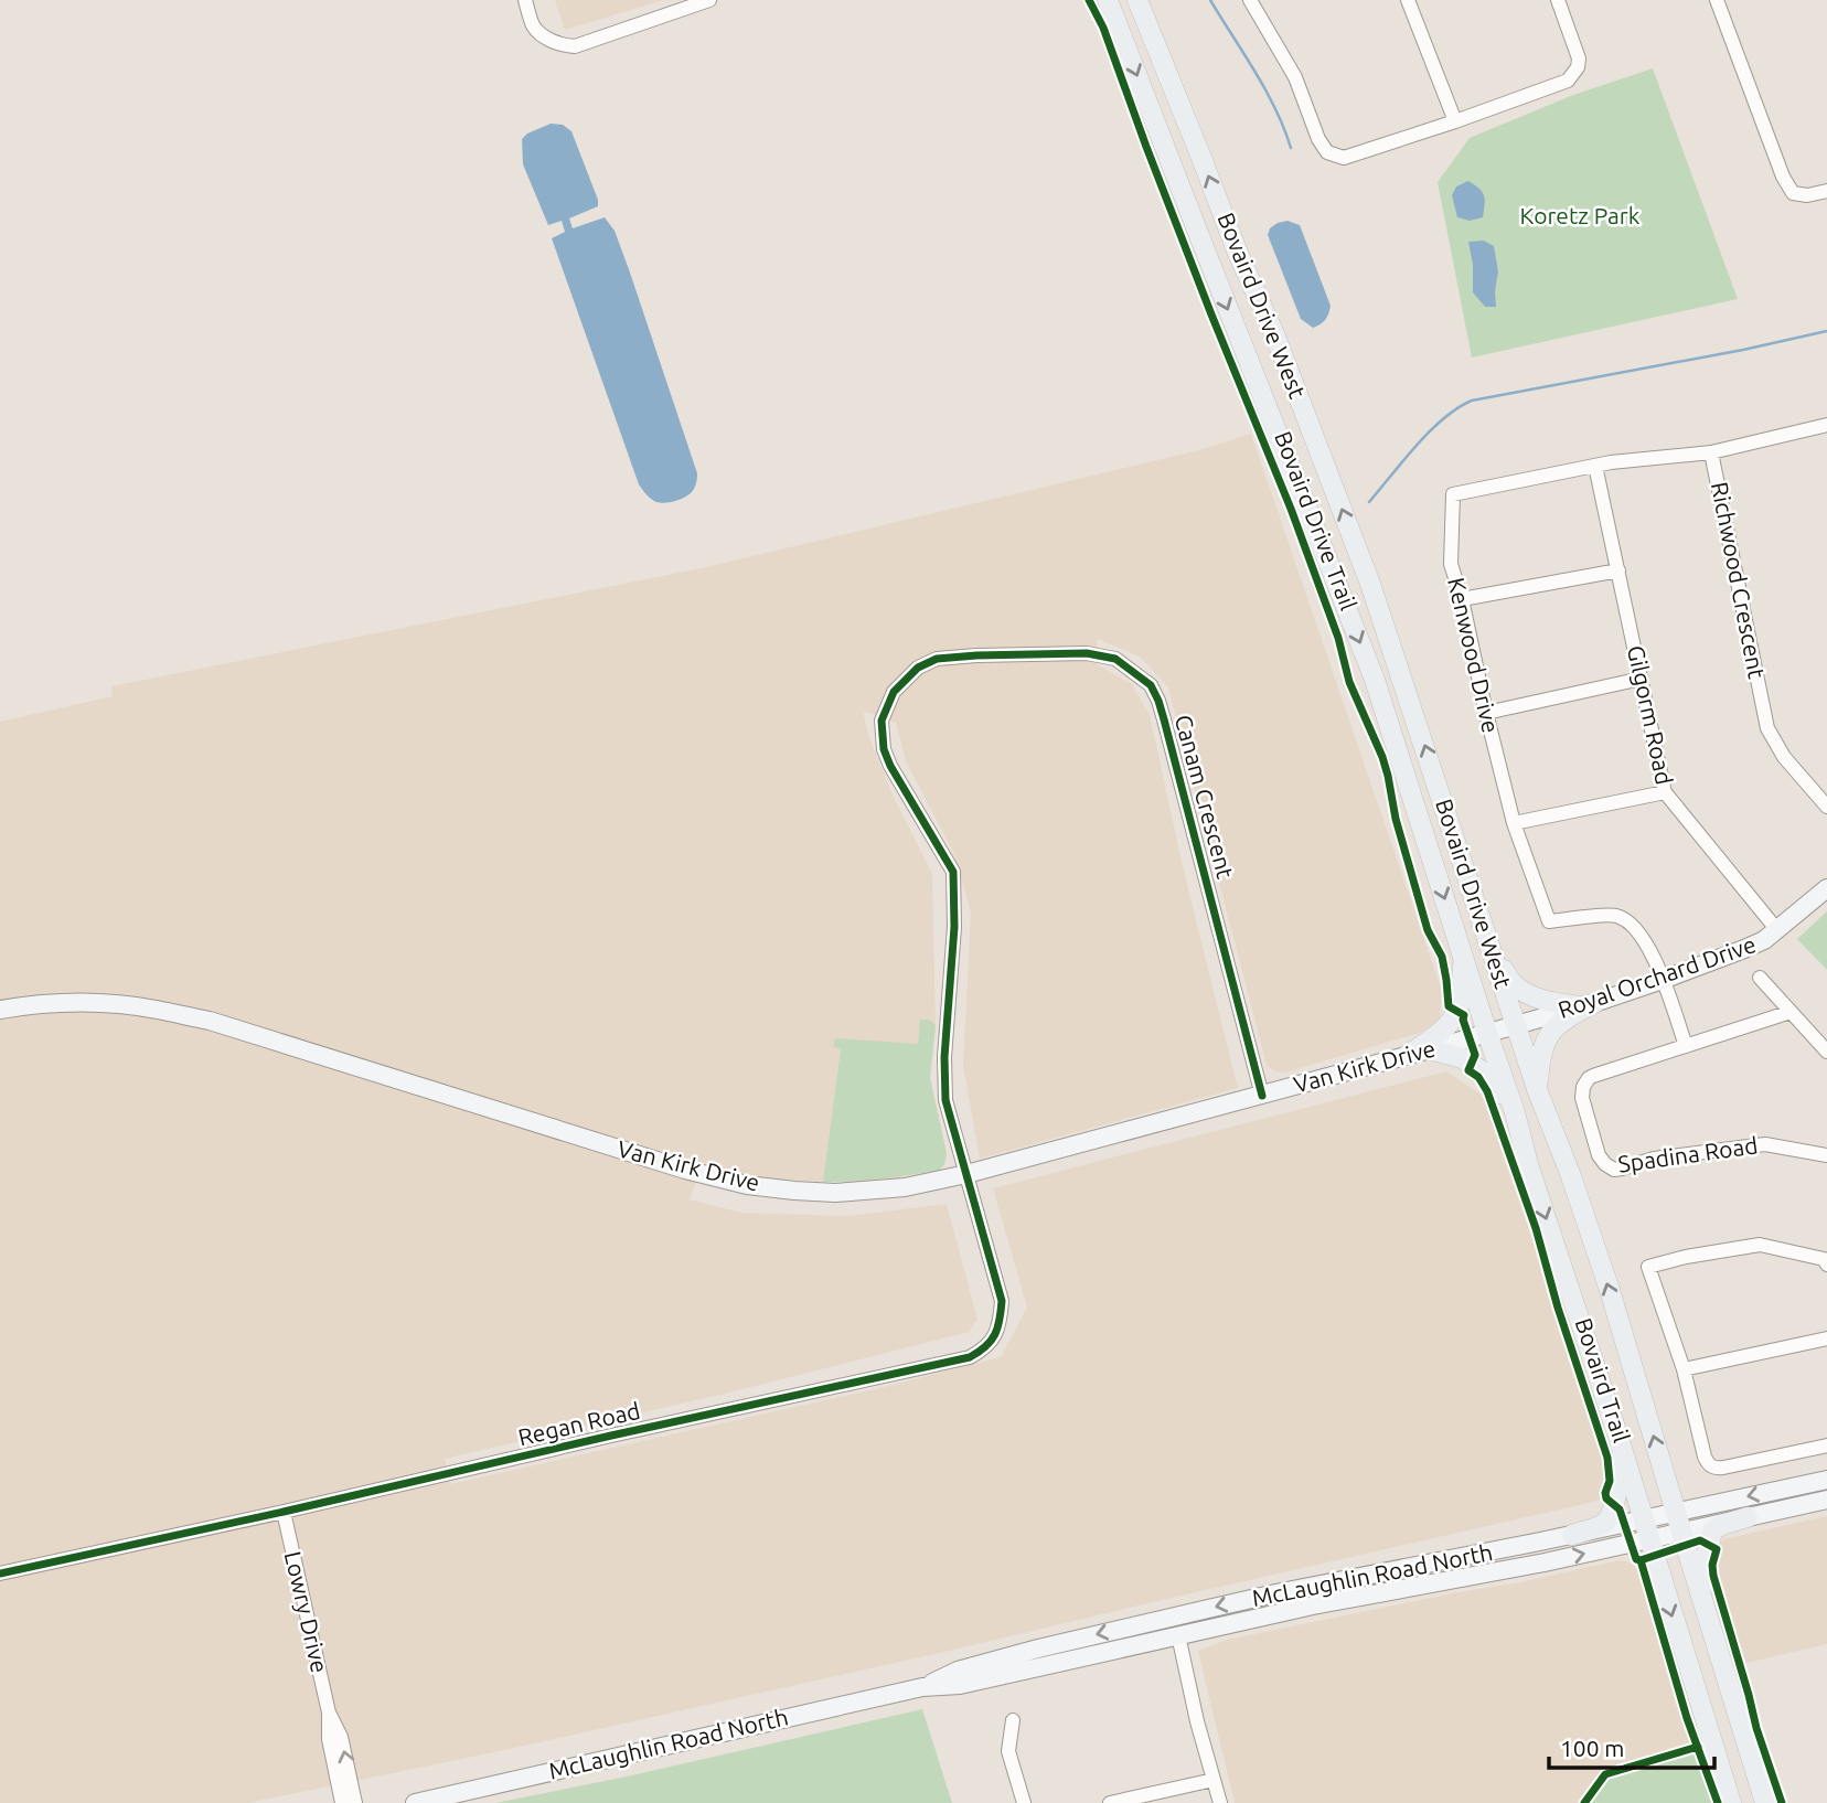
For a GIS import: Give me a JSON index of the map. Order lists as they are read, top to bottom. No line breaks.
{"streets":{"main road":["Bovaird Drive West","Royal Orchard Drive","Van Kirk Drive","McLaughlin Road North"],"street":["Richwood Crescent","Kenwood Drive","Gilgorm Road","Canam Crescent","Spadina Road","Regan Road","Lowry Drive"],"cycle path":["Bovaird Drive Trail"]},"crossings":[["Bovaird Drive West","Royal Orchard Drive"],["Bovaird Drive West","Van Kirk Drive"],["Bovaird Drive West","McLaughlin Road North"],["Richwood Crescent","Kenwood Drive"],["Kenwood Drive","Gilgorm Road"],["Kenwood Drive","Royal Orchard Drive"],["Gilgorm Road","Royal Orchard Drive"],["Canam Crescent","Van Kirk Drive"],["Canam Crescent","Regan Road"],["Royal Orchard Drive","Van Kirk Drive"],["Van Kirk Drive","Regan Road"],["Regan Road","Lowry Drive"]],"parks":["Koretz Park"],"scale_bar":"100 m"}
